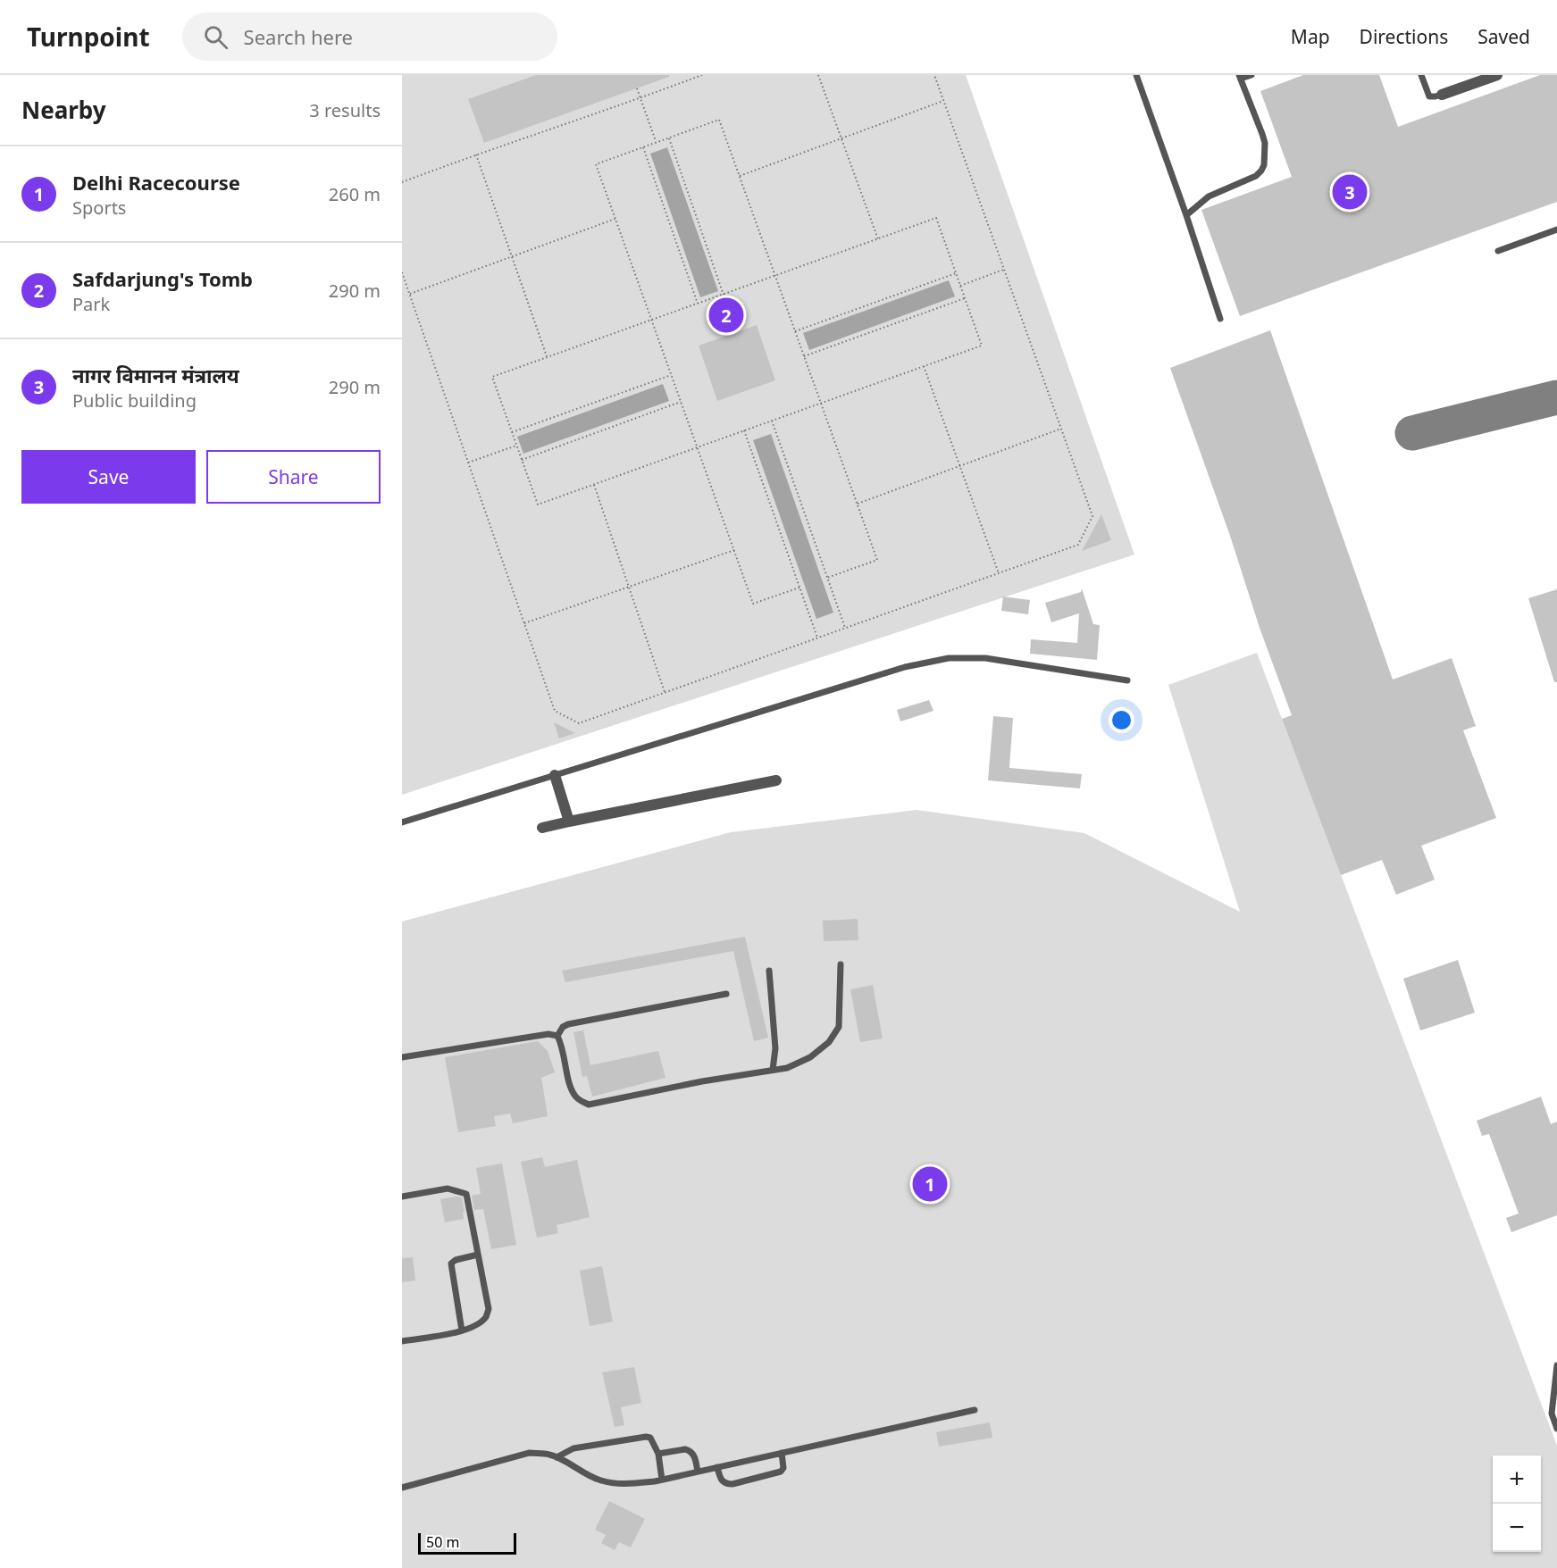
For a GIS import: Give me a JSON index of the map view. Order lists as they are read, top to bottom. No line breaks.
{"scale_bar":"50 m","page":{"header":"Turnpoint","search":"Search here","nav":["Map","Directions","Saved"],"heading":["Nearby","3 results"],"list":[{"mark":"1","name":"Delhi Racecourse","note":"Sports","value":"260 m"},{"mark":"2","name":"Safdarjung's Tomb","note":"Park","value":"290 m"},{"mark":"3","name":"नागर विमानन मंत्रालय","note":"Public building","value":"290 m"}],"pins":["3","2","1"],"buttons":["Save","Share"],"map_buttons":["+","−"],"scale":"50 m"}}
